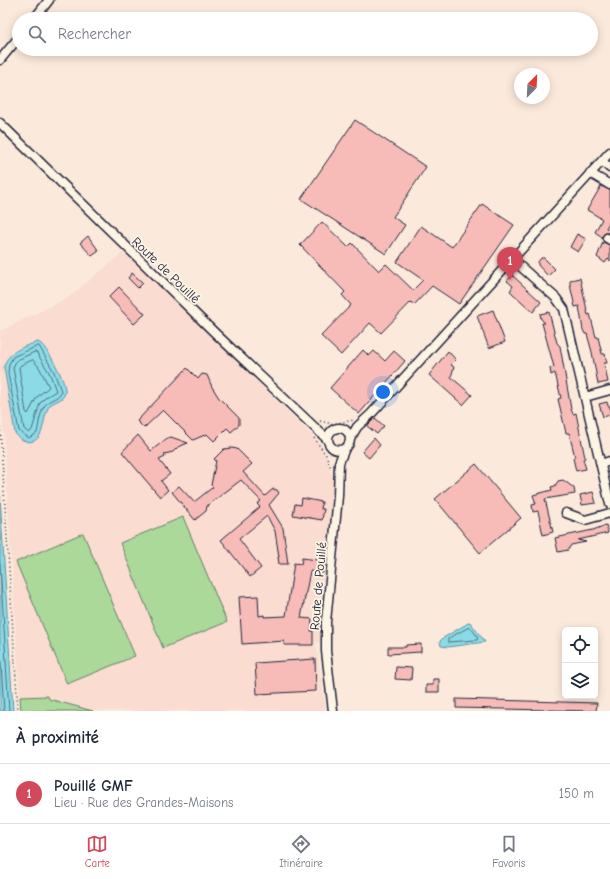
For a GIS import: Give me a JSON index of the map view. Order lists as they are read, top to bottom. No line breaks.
{"streets":{"street":["Route de Pouillé"]},"north":"top right","page":{"search":"Rechercher","pins":"1","heading":"À proximité","list":[{"mark":"1","name":"Pouillé GMF","note":"Lieu · Rue des Grandes-Maisons","value":"150 m"}],"nav":["Carte","Itinéraire","Favoris"]}}
